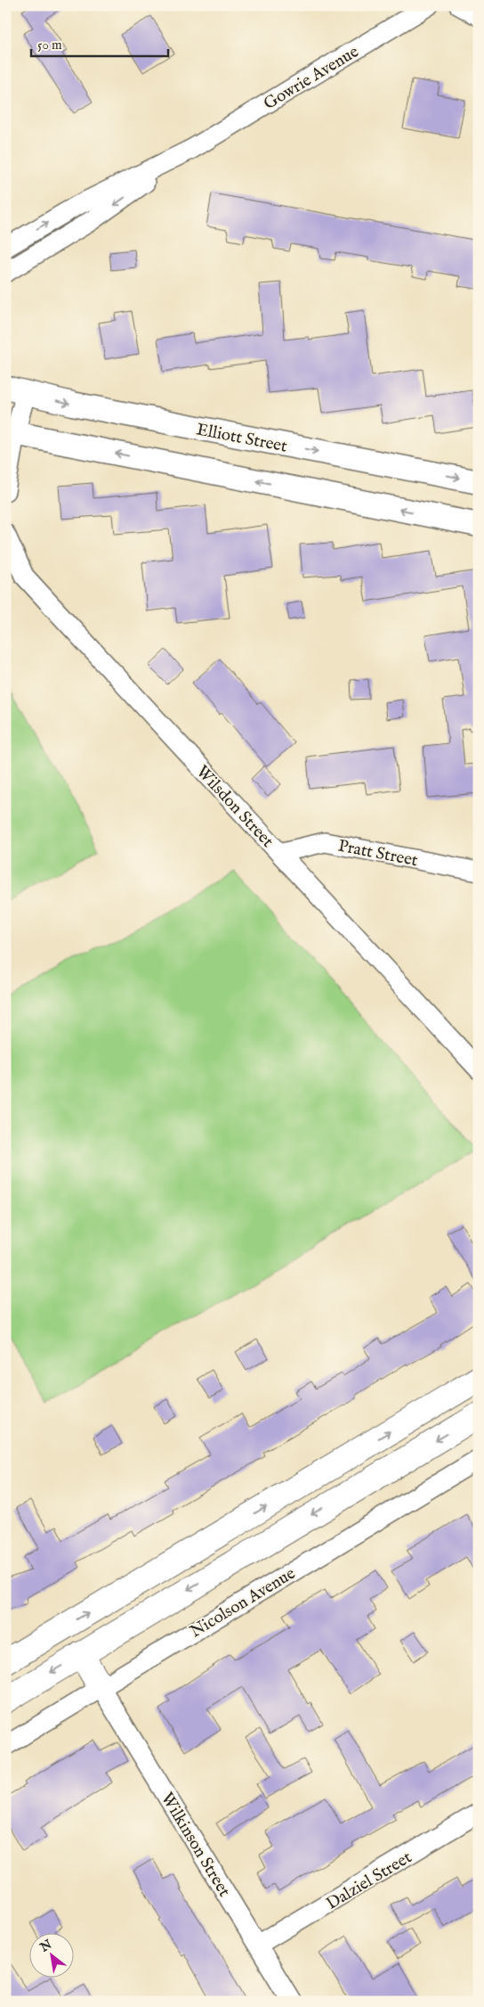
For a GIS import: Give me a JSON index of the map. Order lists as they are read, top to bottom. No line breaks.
{"streets":{"street":["Gowrie Avenue","Elliott Street","Wilsdon Street","Pratt Street","Nicolson Avenue","Wilkinson Street","Dalziel Street"]},"crossings":[["Wilsdon Street","Pratt Street"],["Nicolson Avenue","Wilkinson Street"],["Wilkinson Street","Dalziel Street"]],"scale_bar":"50 m","north":"top left"}
